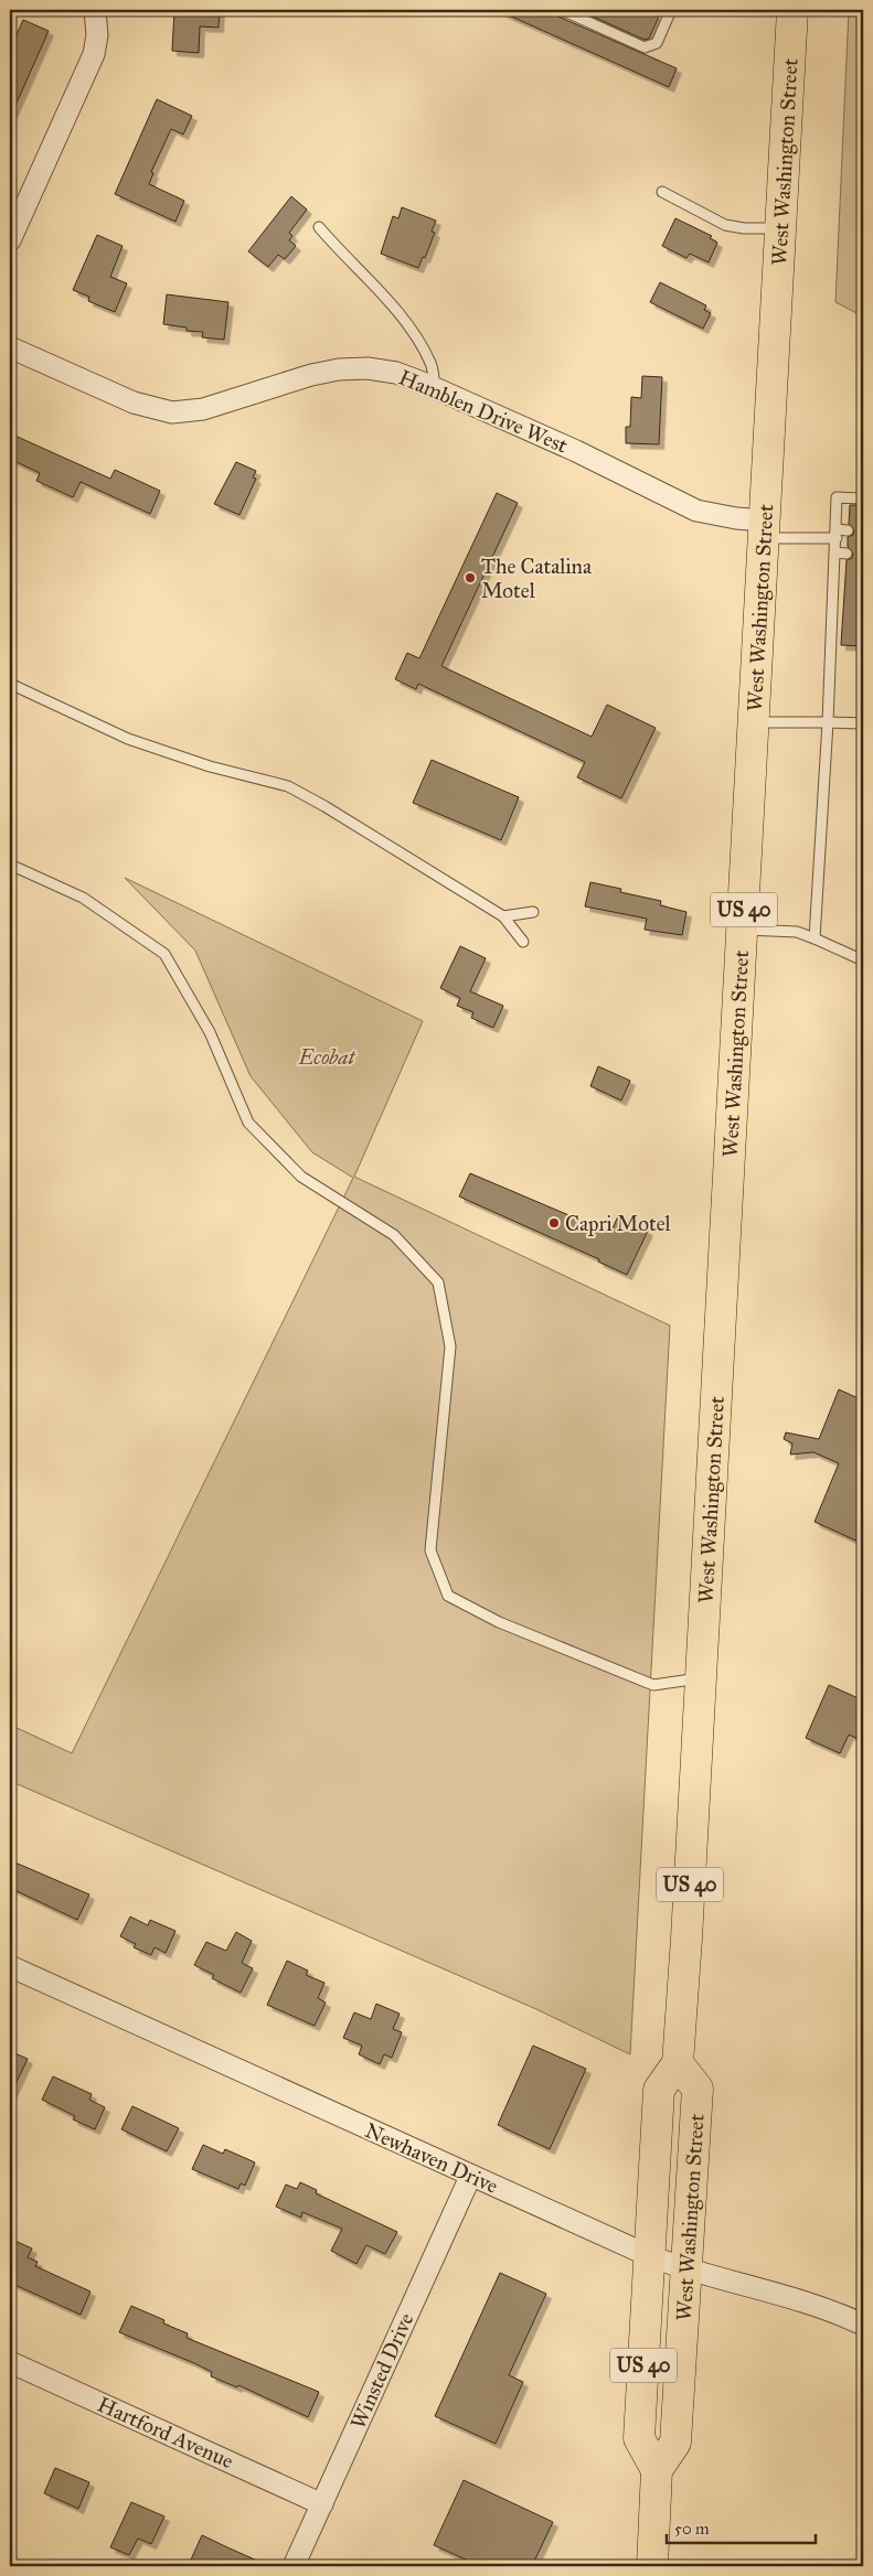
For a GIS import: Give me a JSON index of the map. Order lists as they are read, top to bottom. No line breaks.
{"streets":{"main road":["West Washington Street","US 40"],"street":["Hamblen Drive West","Newhaven Drive","Winsted Drive","Hartford Avenue"]},"crossings":[["West Washington Street","Hamblen Drive West"],["West Washington Street","Newhaven Drive"],["Newhaven Drive","Winsted Drive"],["Winsted Drive","Hartford Avenue"]],"parks":["Ecobat"],"places":["The Catalina Motel","Capri Motel"],"scale_bar":"50 m"}
